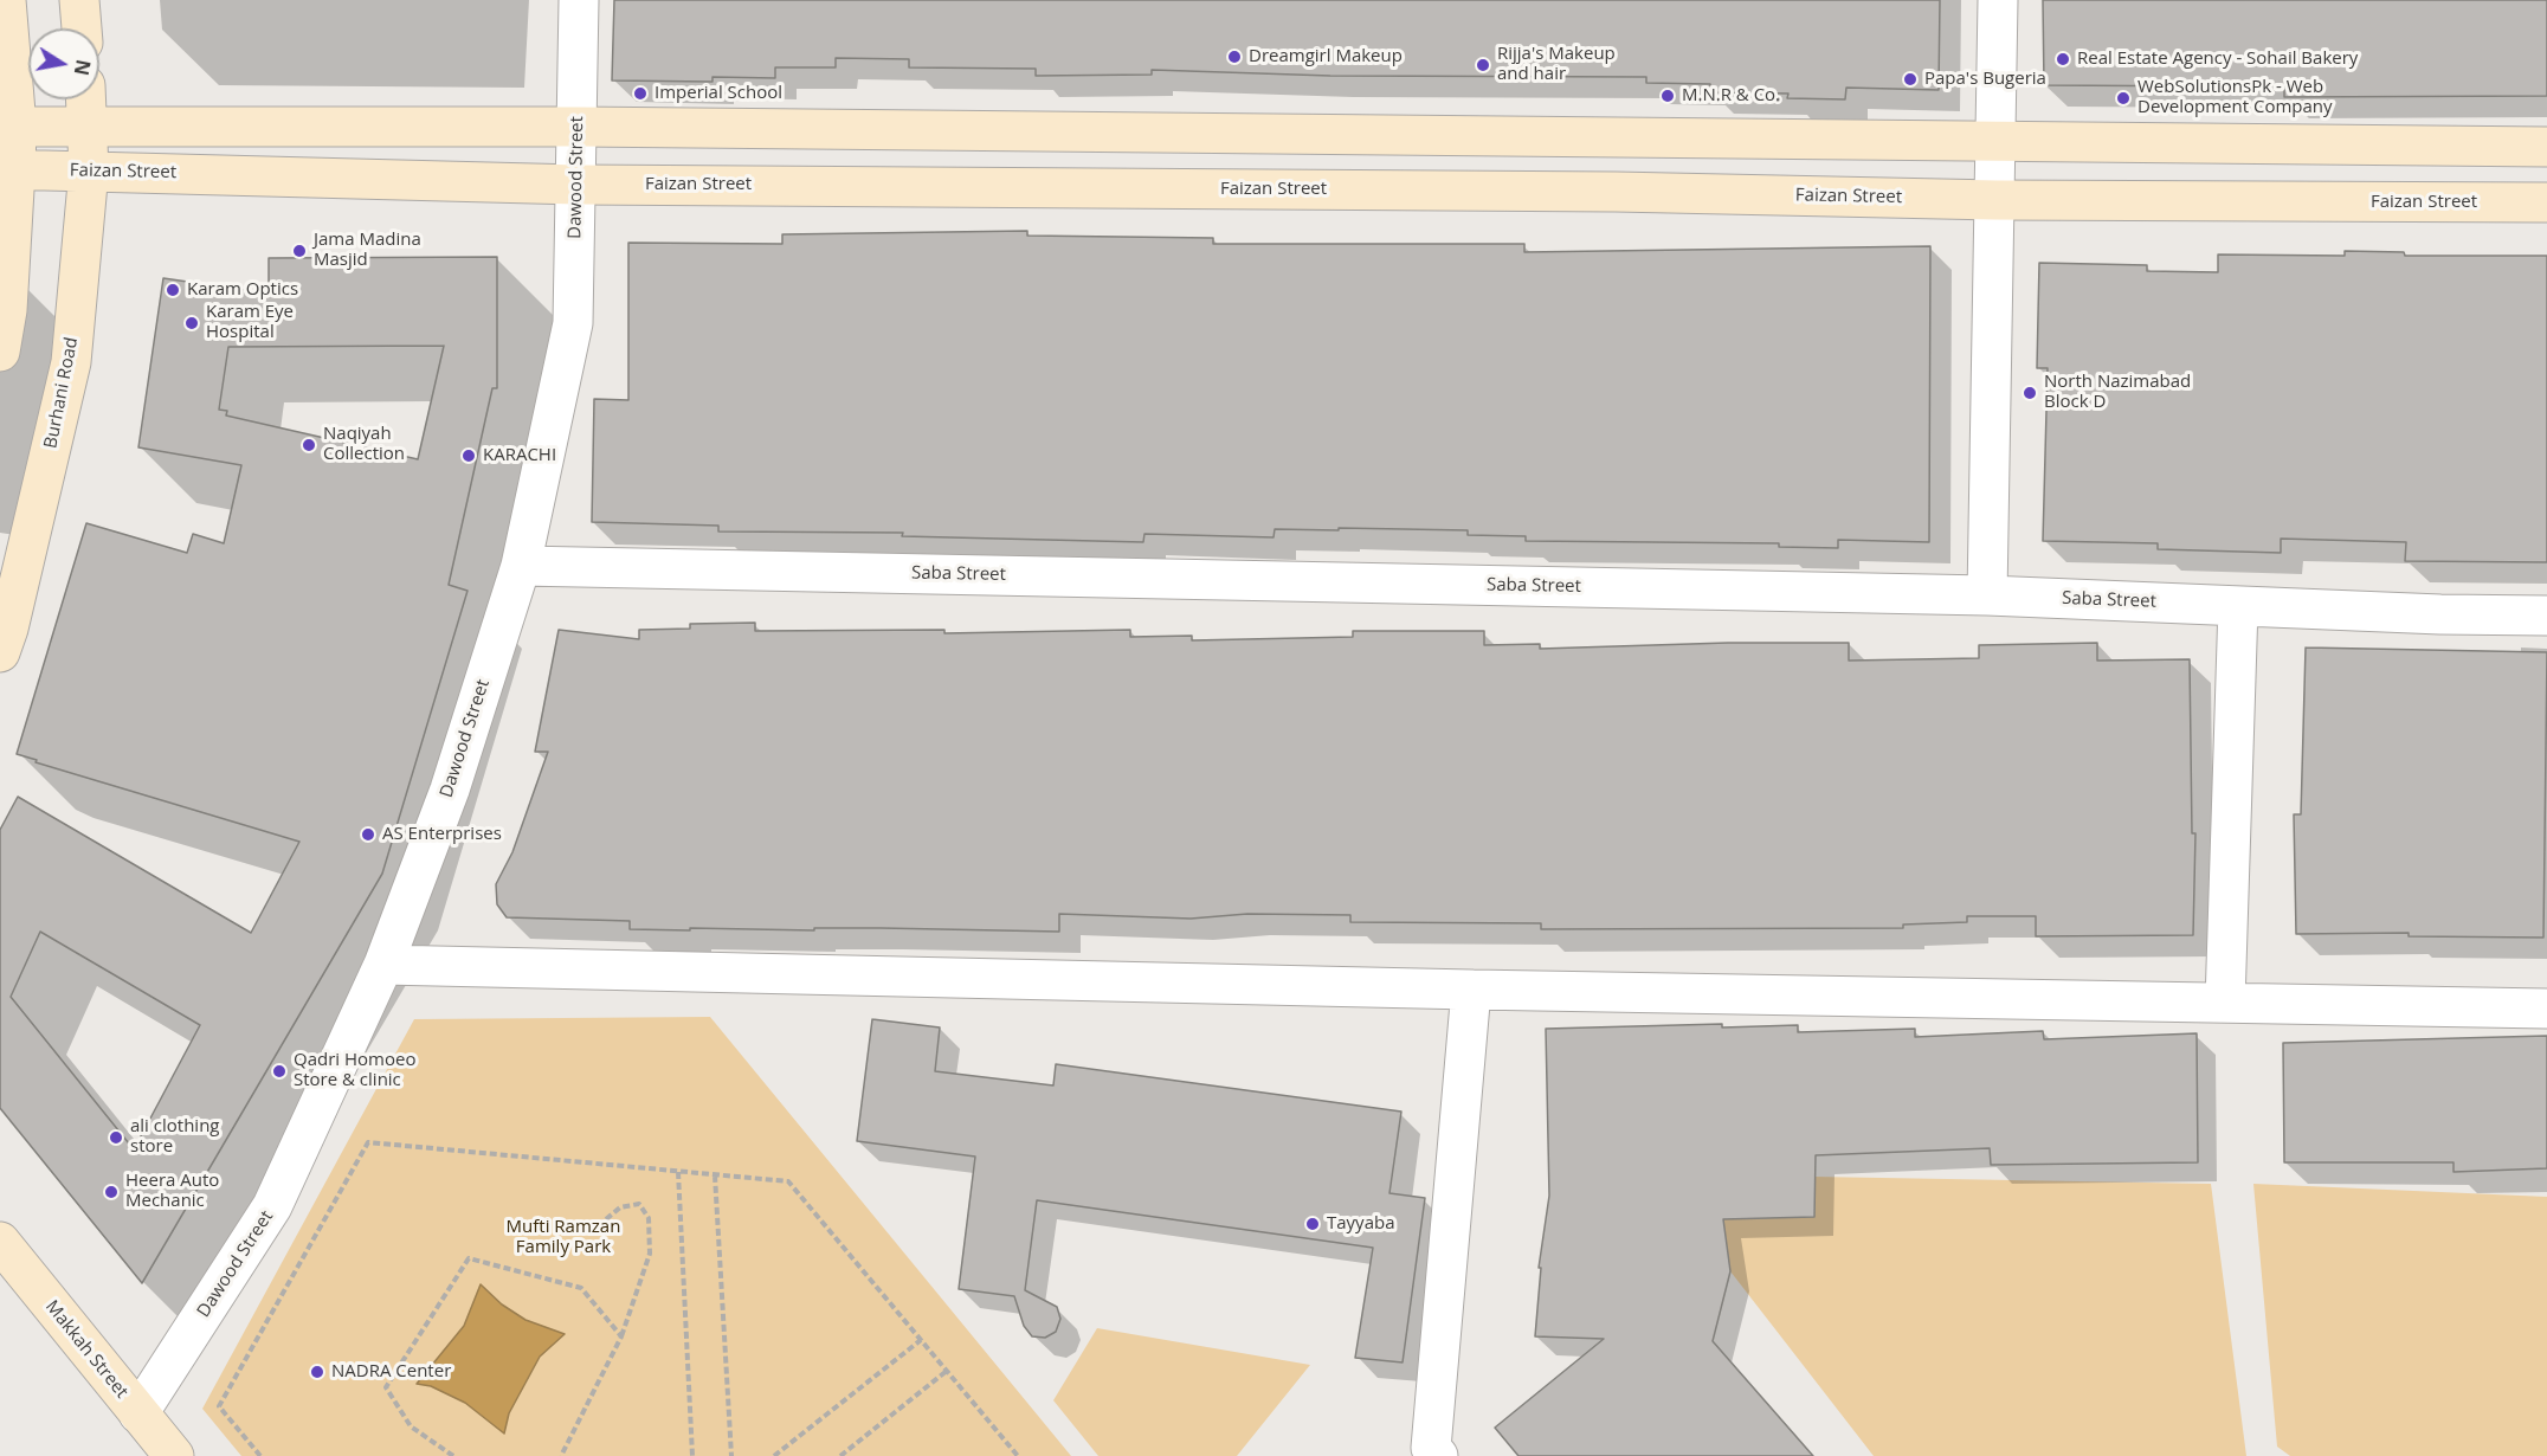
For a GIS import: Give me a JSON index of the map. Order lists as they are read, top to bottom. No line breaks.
{"streets":{"street":["Faizan Street","Dawood Street","Burhani Road","Saba Street","Makkah Street"]},"crossings":[["Faizan Street","Dawood Street"],["Faizan Street","Burhani Road"],["Dawood Street","Saba Street"],["Dawood Street","Makkah Street"]],"parks":["Mufti Ramzan Family Park"],"places":["Dreamgirl Makeup","Real Estate Agency - Sohail Bakery","Rijja's Makeup and hair","Papa's Bugeria","Imperial School","M.N.R & Co.","WebSolutionsPk - Web Development Company","Jama Madina Masjid","Karam Optics","Karam Eye Hospital","North Nazimabad Block D","Naqiyah Collection","KARACHI","AS Enterprises","Qadri Homoeo Store & clinic","ali clothing store","Heera Auto Mechanic","Tayyaba","NADRA Center"],"north":"right"}
